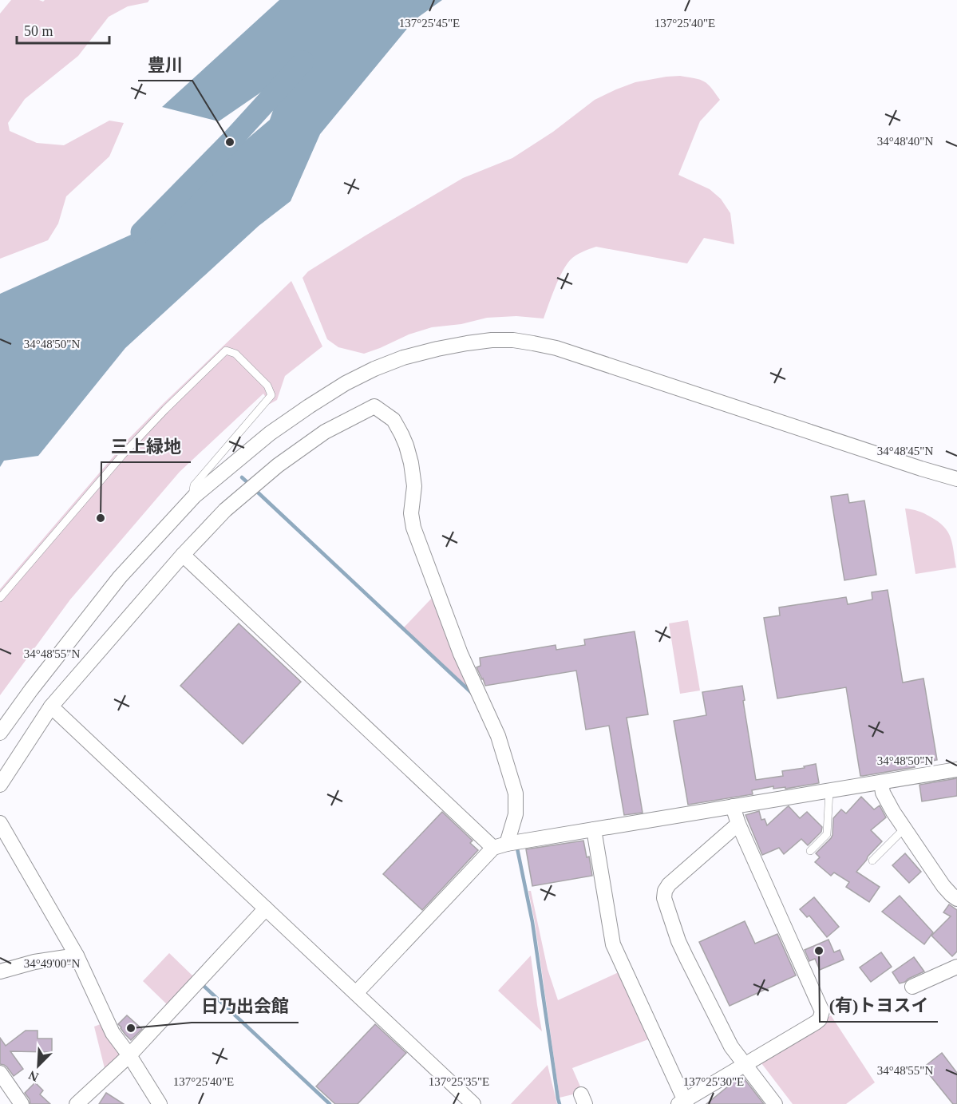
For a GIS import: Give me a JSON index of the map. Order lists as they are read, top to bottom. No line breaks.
{"places":["豊川","三上緑地","(有)トヨスイ","日乃出会館"],"scale_bar":"50 m","north":"bottom left","coordinates":["137°25'40\"E","137°25'45\"E","34°48'40\"N","34°48'50\"N","34°48'45\"N","34°48'55\"N","34°49'00\"N","137°25'35\"E","137°25'30\"E"]}
